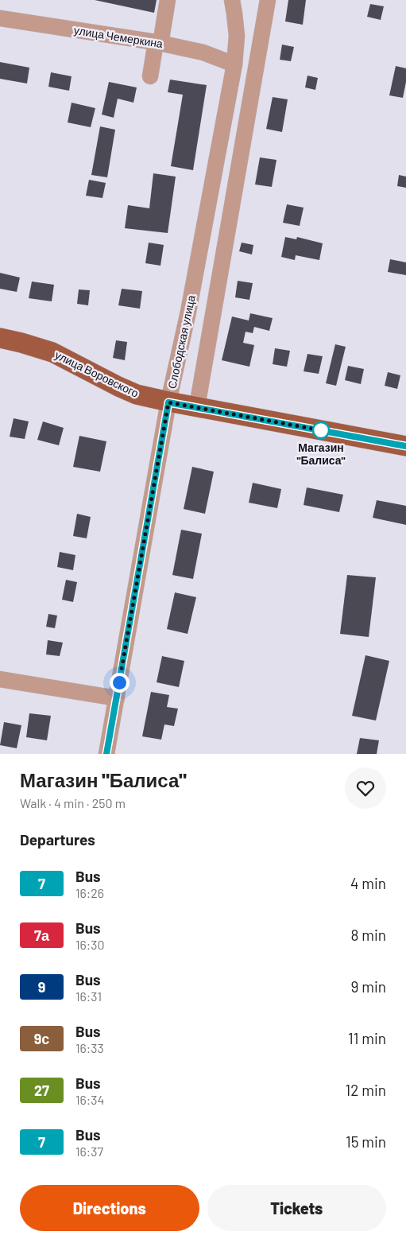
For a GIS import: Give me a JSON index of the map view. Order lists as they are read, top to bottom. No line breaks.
{"streets":{"main road":["улица Воровского"],"street":["улица Чемеркина","Слободская улица"]},"crossings":[["улица Чемеркина","Слободская улица"],["Слободская улица","улица Воровского"]],"places":["Магазин \"Балиса\""],"lines":["bus line 7"],"page":{"heading":[["Магазин \"Балиса\"","Walk · 4 min · 250 m"],"Departures"],"list":[{"mark":"7","name":"Bus","note":"16:26","value":"4 min"},{"mark":"7а","name":"Bus","note":"16:30","value":"8 min"},{"mark":"9","name":"Bus","note":"16:31","value":"9 min"},{"mark":"9с","name":"Bus","note":"16:33","value":"11 min"},{"mark":"27","name":"Bus","note":"16:34","value":"12 min"},{"mark":"7","name":"Bus","note":"16:37","value":"15 min"}],"buttons":["Directions","Tickets"]}}
